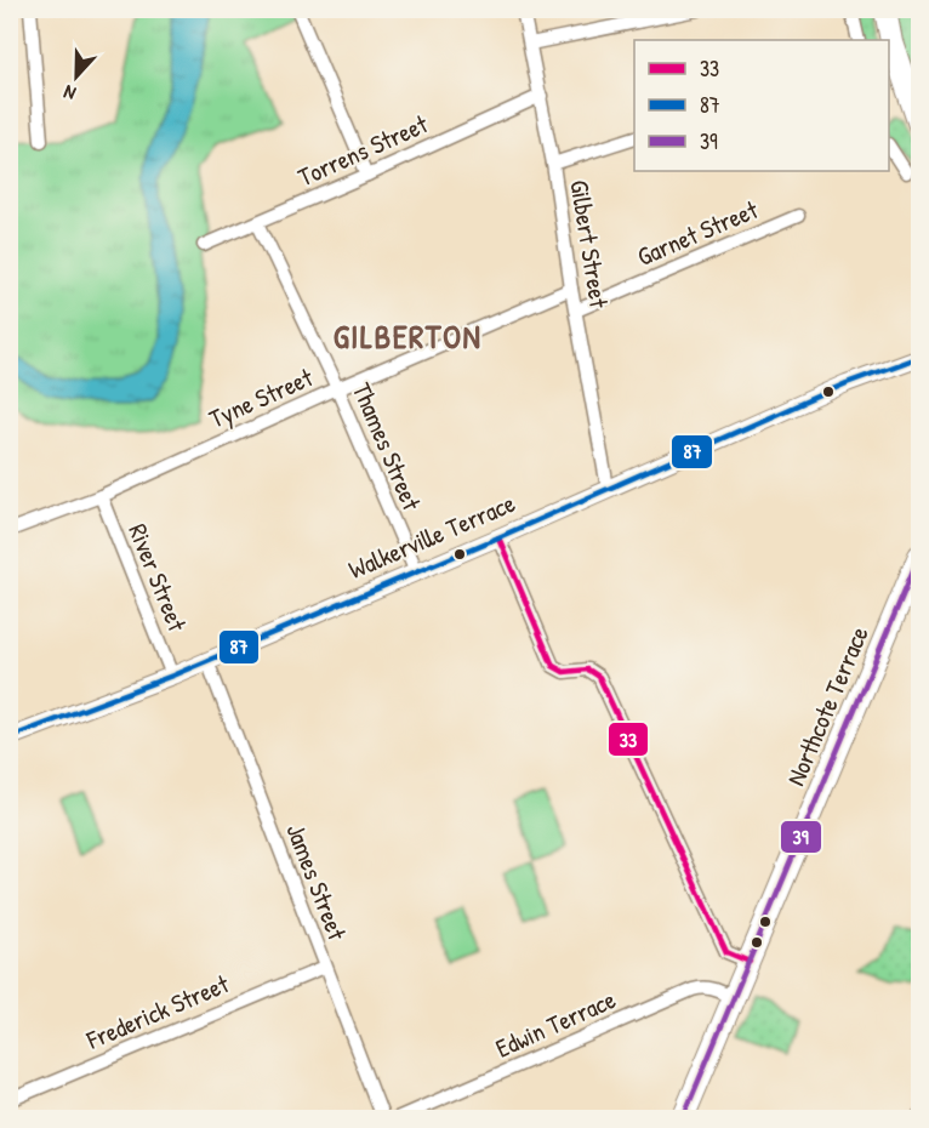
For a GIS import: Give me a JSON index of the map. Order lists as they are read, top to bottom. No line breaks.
{"streets":{"highway":["Northcote Terrace"],"street":["Torrens Street","Garnet Street","Gilbert Street","Tyne Street","Thames Street","Walkerville Terrace","River Street","James Street","Frederick Street","Edwin Terrace"]},"crossings":[["Torrens Street","Gilbert Street"],["Torrens Street","Thames Street"],["Garnet Street","Gilbert Street"],["Gilbert Street","Tyne Street"],["Gilbert Street","Walkerville Terrace"],["Tyne Street","Thames Street"],["Tyne Street","River Street"],["Thames Street","Walkerville Terrace"],["Walkerville Terrace","River Street"],["Walkerville Terrace","James Street"],["Northcote Terrace","Edwin Terrace"],["James Street","Frederick Street"]],"districts":["GILBERTON"],"lines":["transit line 87","transit line 33","transit line 39"],"legend":["33","87","39"],"north":"bottom"}
